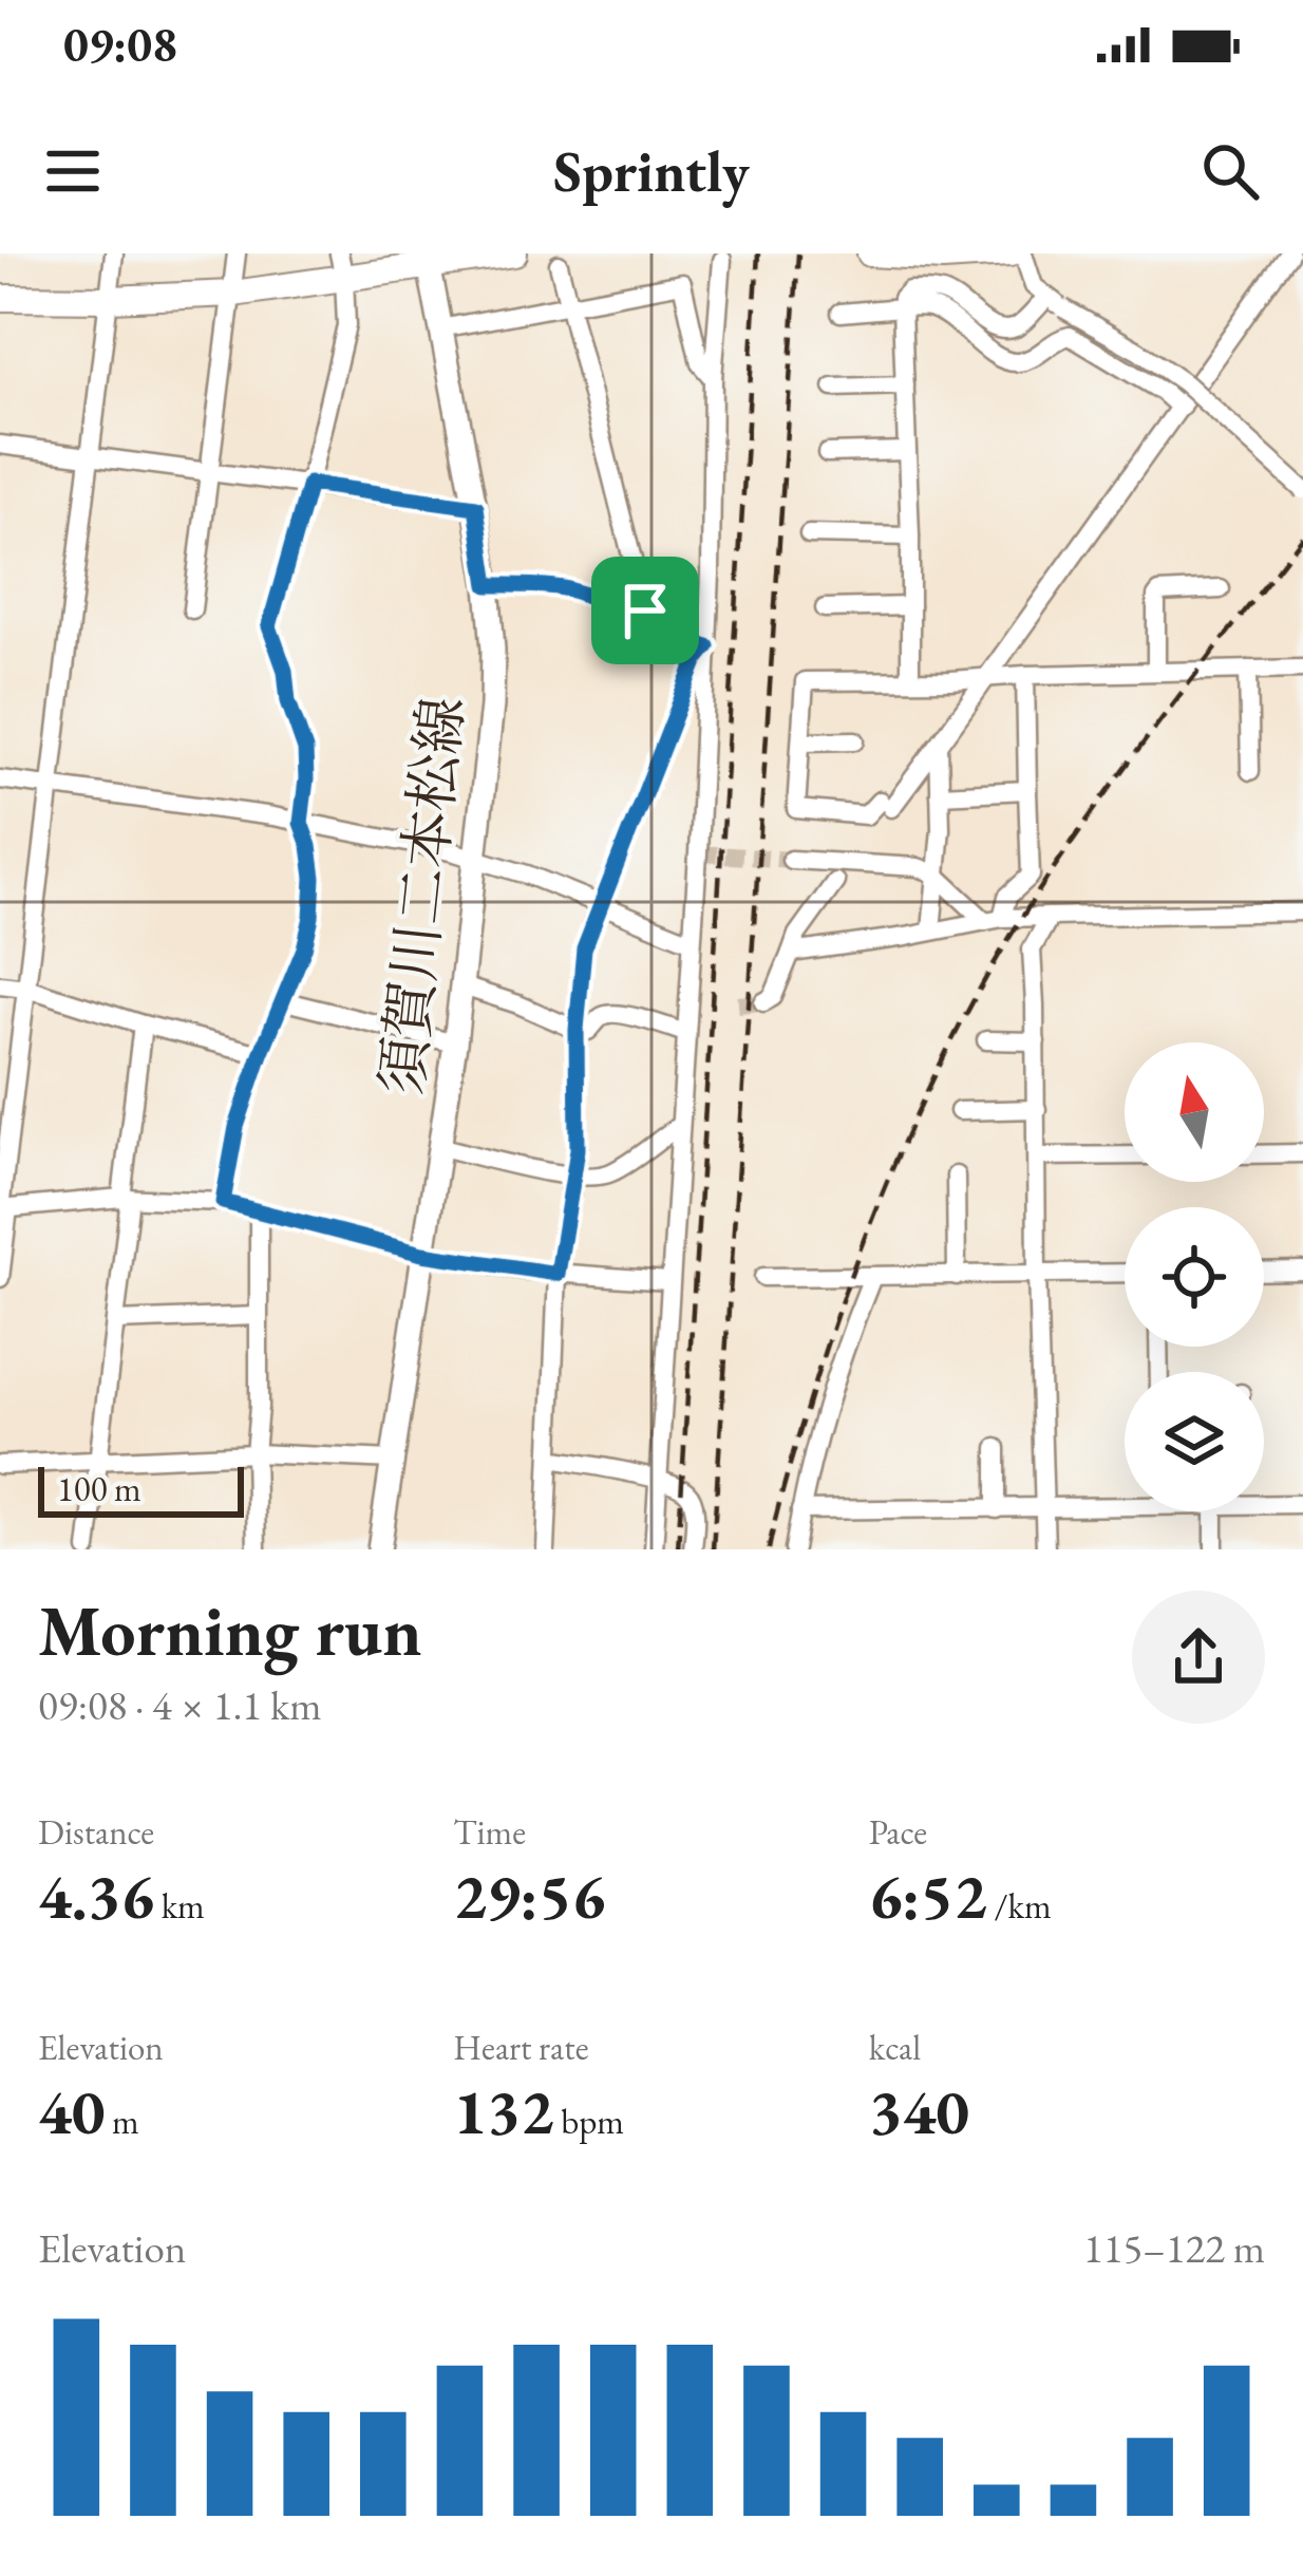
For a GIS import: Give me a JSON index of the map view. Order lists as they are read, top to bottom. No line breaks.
{"streets":{"main road":["須賀川二本松線"]},"scale_bar":"100 m","north":"top","page":{"status":"09:08","header":"Sprintly","scale":"100 m","heading":["Morning run","09:08 · 4 × 1.1 km"],"stats":[["Distance","4.36 km"],["Time","29:56"],["Pace","6:52 /km"],["Elevation","40 m"],["Heart rate","132 bpm"],["kcal","340"]],"chart":["Elevation","115–122 m"]}}
